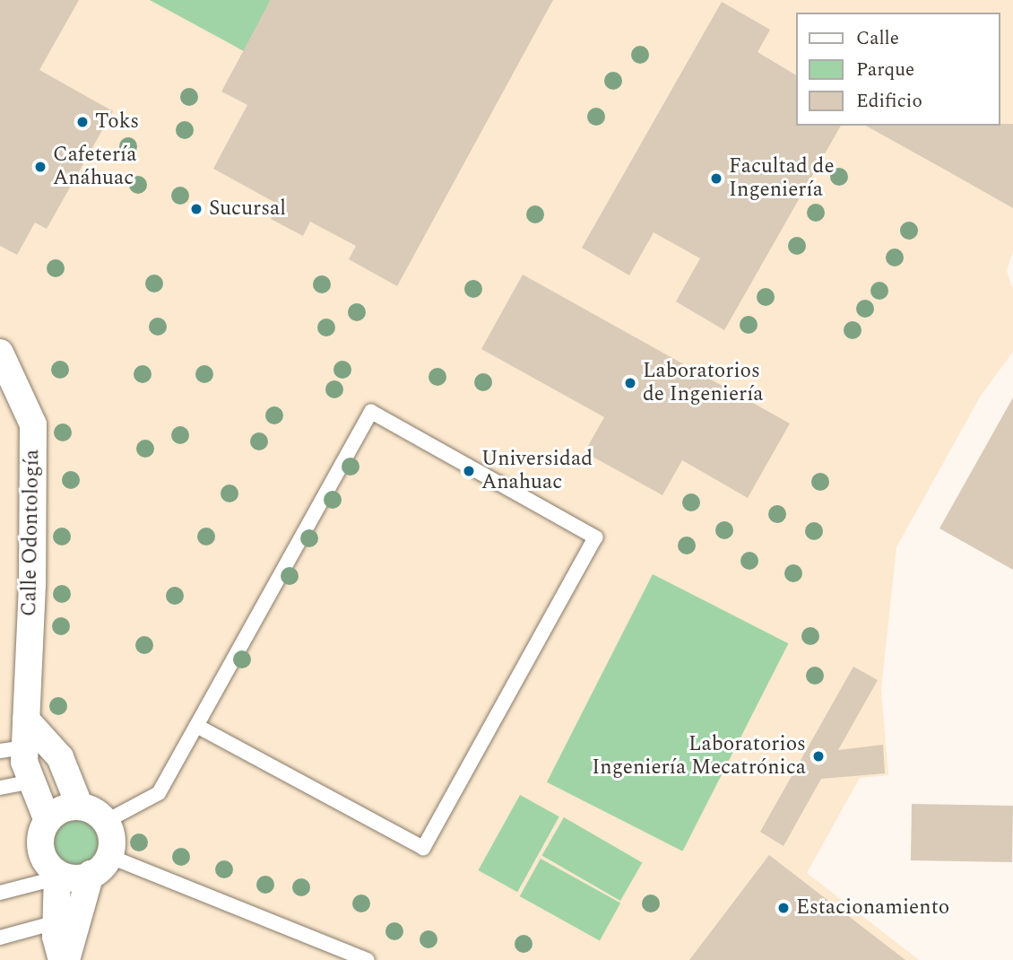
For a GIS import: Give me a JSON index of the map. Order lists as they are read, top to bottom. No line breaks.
{"streets":{"street":["Calle Odontología"]},"places":["Toks","Cafetería Anáhuac","Facultad de Ingeniería","Sucursal","Laboratorios de Ingeniería","Universidad Anahuac","Laboratorios Ingeniería Mecatrónica","Estacionamiento"],"legend":["Calle","Parque","Edificio"]}
